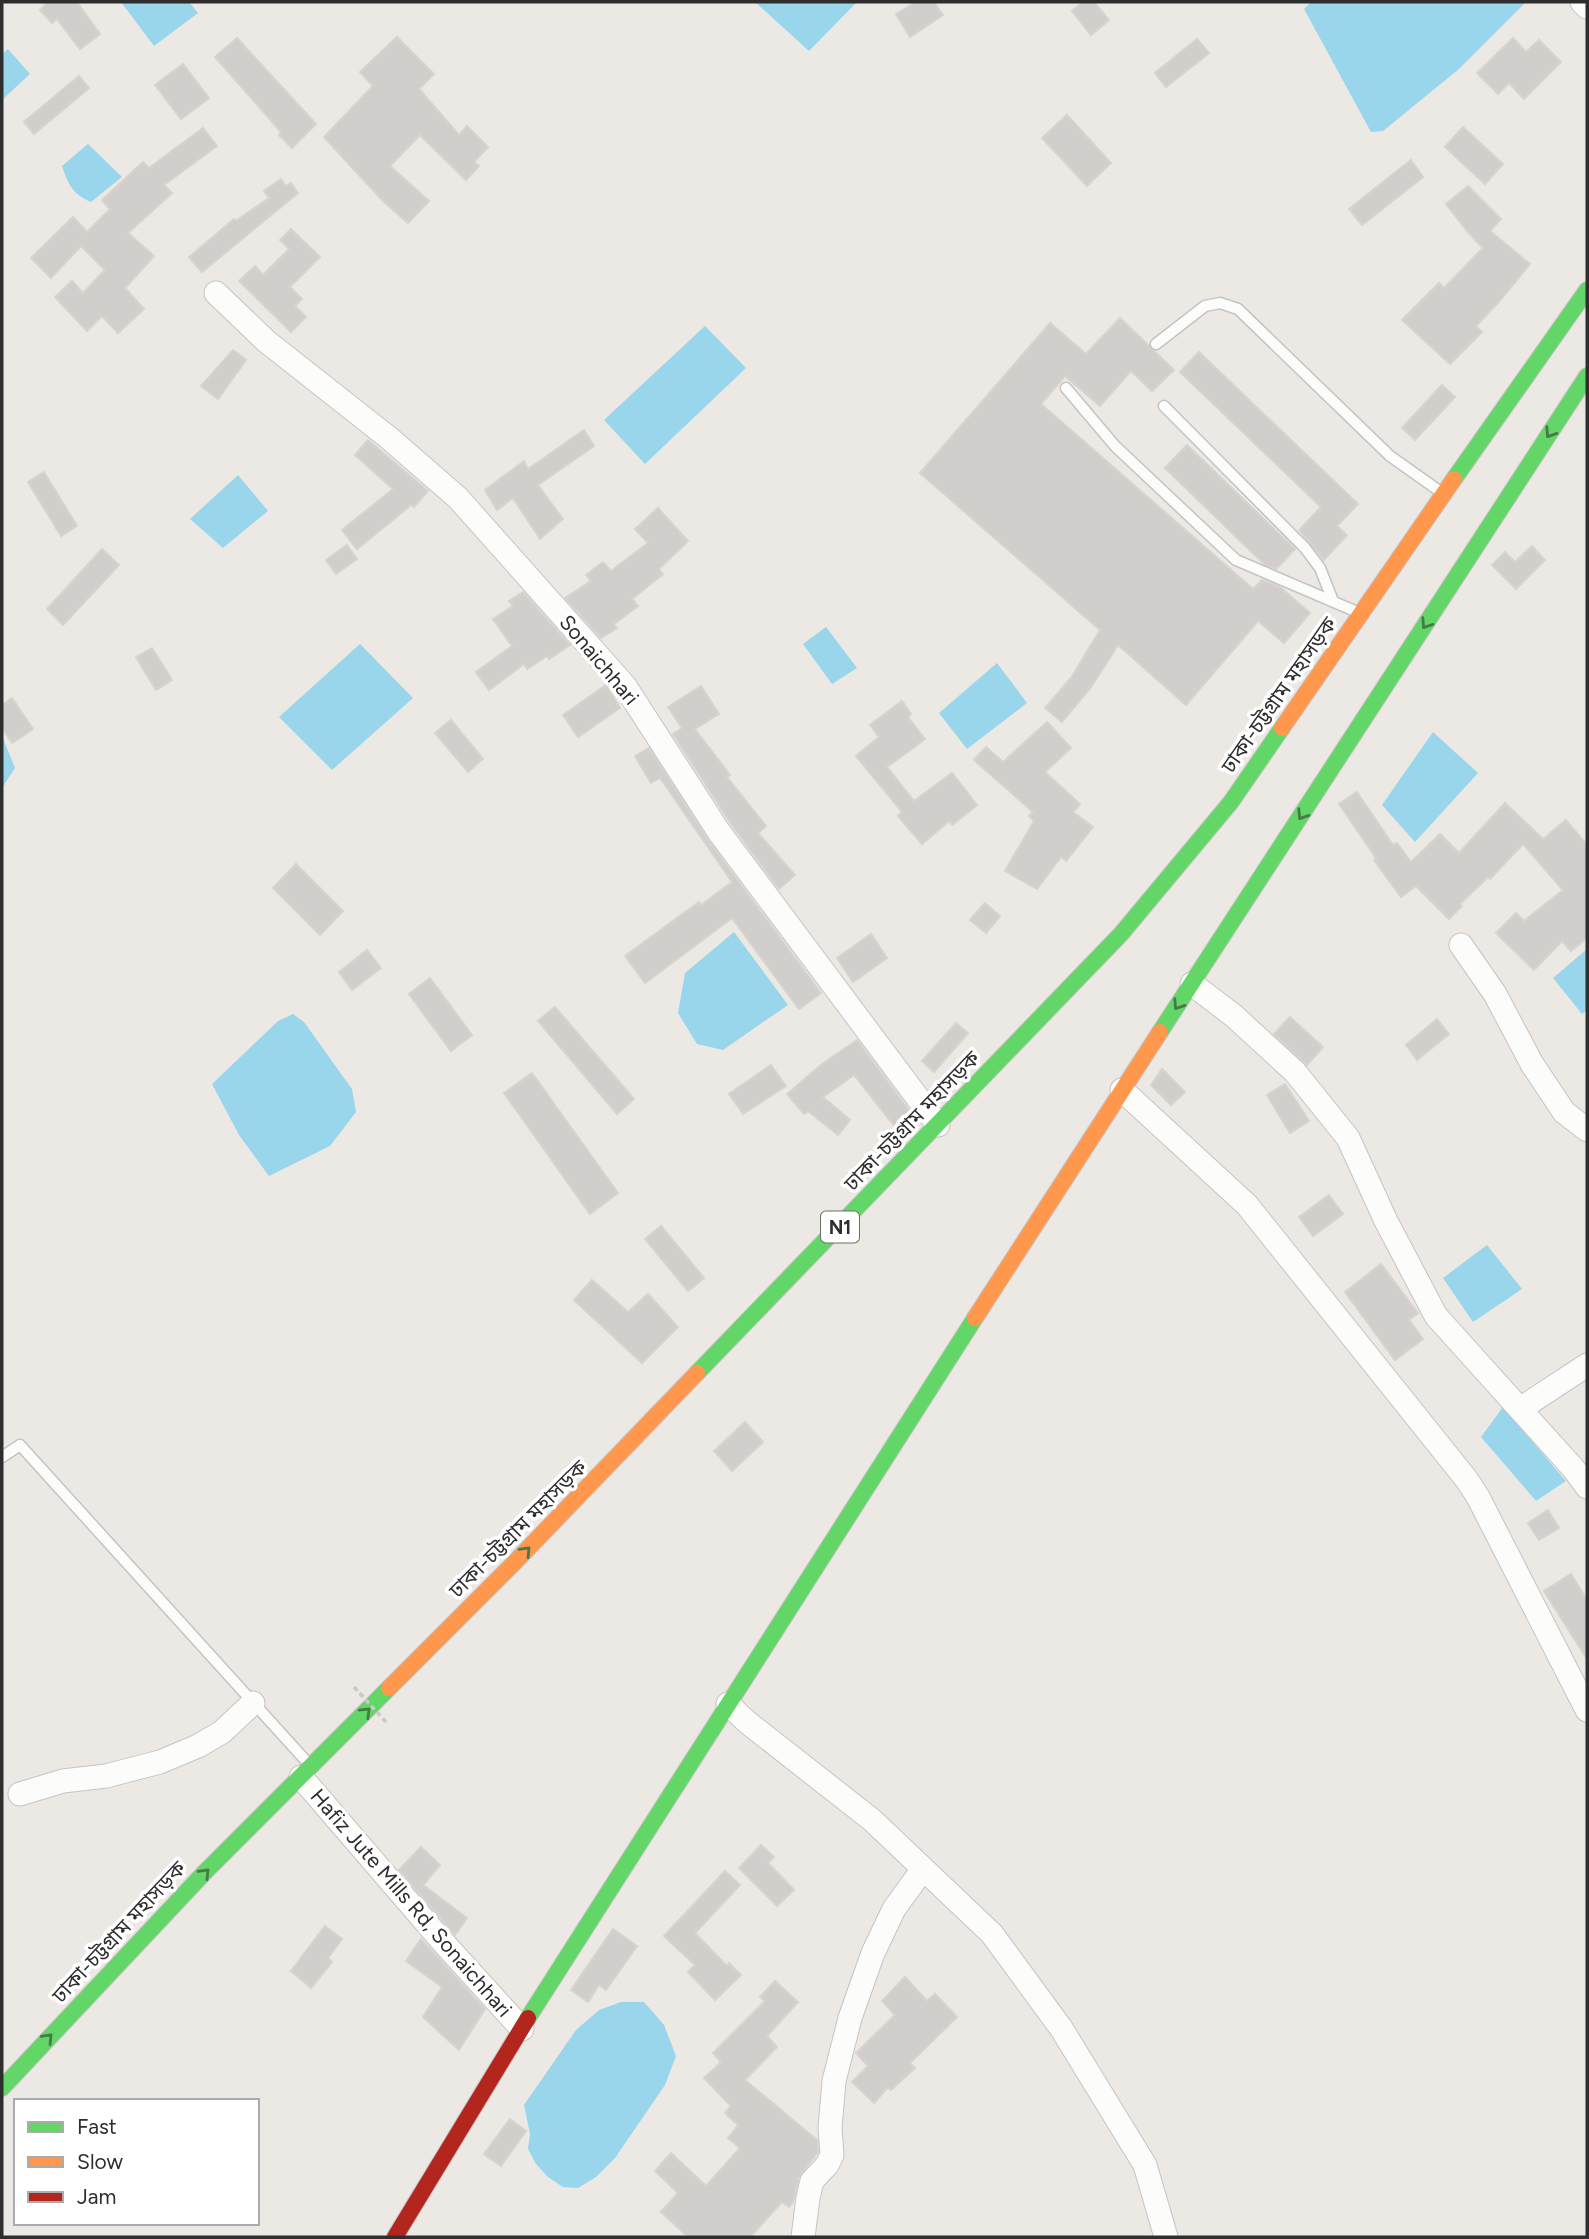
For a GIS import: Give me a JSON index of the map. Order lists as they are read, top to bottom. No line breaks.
{"streets":{"highway":["ঢাকা-চট্টগ্রাম মহাসড়ক","N1"],"street":["Sonaichhari","Hafiz Jute Mills Rd, Sonaichhari"]},"crossings":[["Sonaichhari","ঢাকা-চট্টগ্রাম মহাসড়ক"],["ঢাকা-চট্টগ্রাম মহাসড়ক","Hafiz Jute Mills Rd, Sonaichhari"]],"one_way":["ঢাকা-চট্টগ্রাম মহাসড়ক"],"legend":["Fast","Slow","Jam"]}
